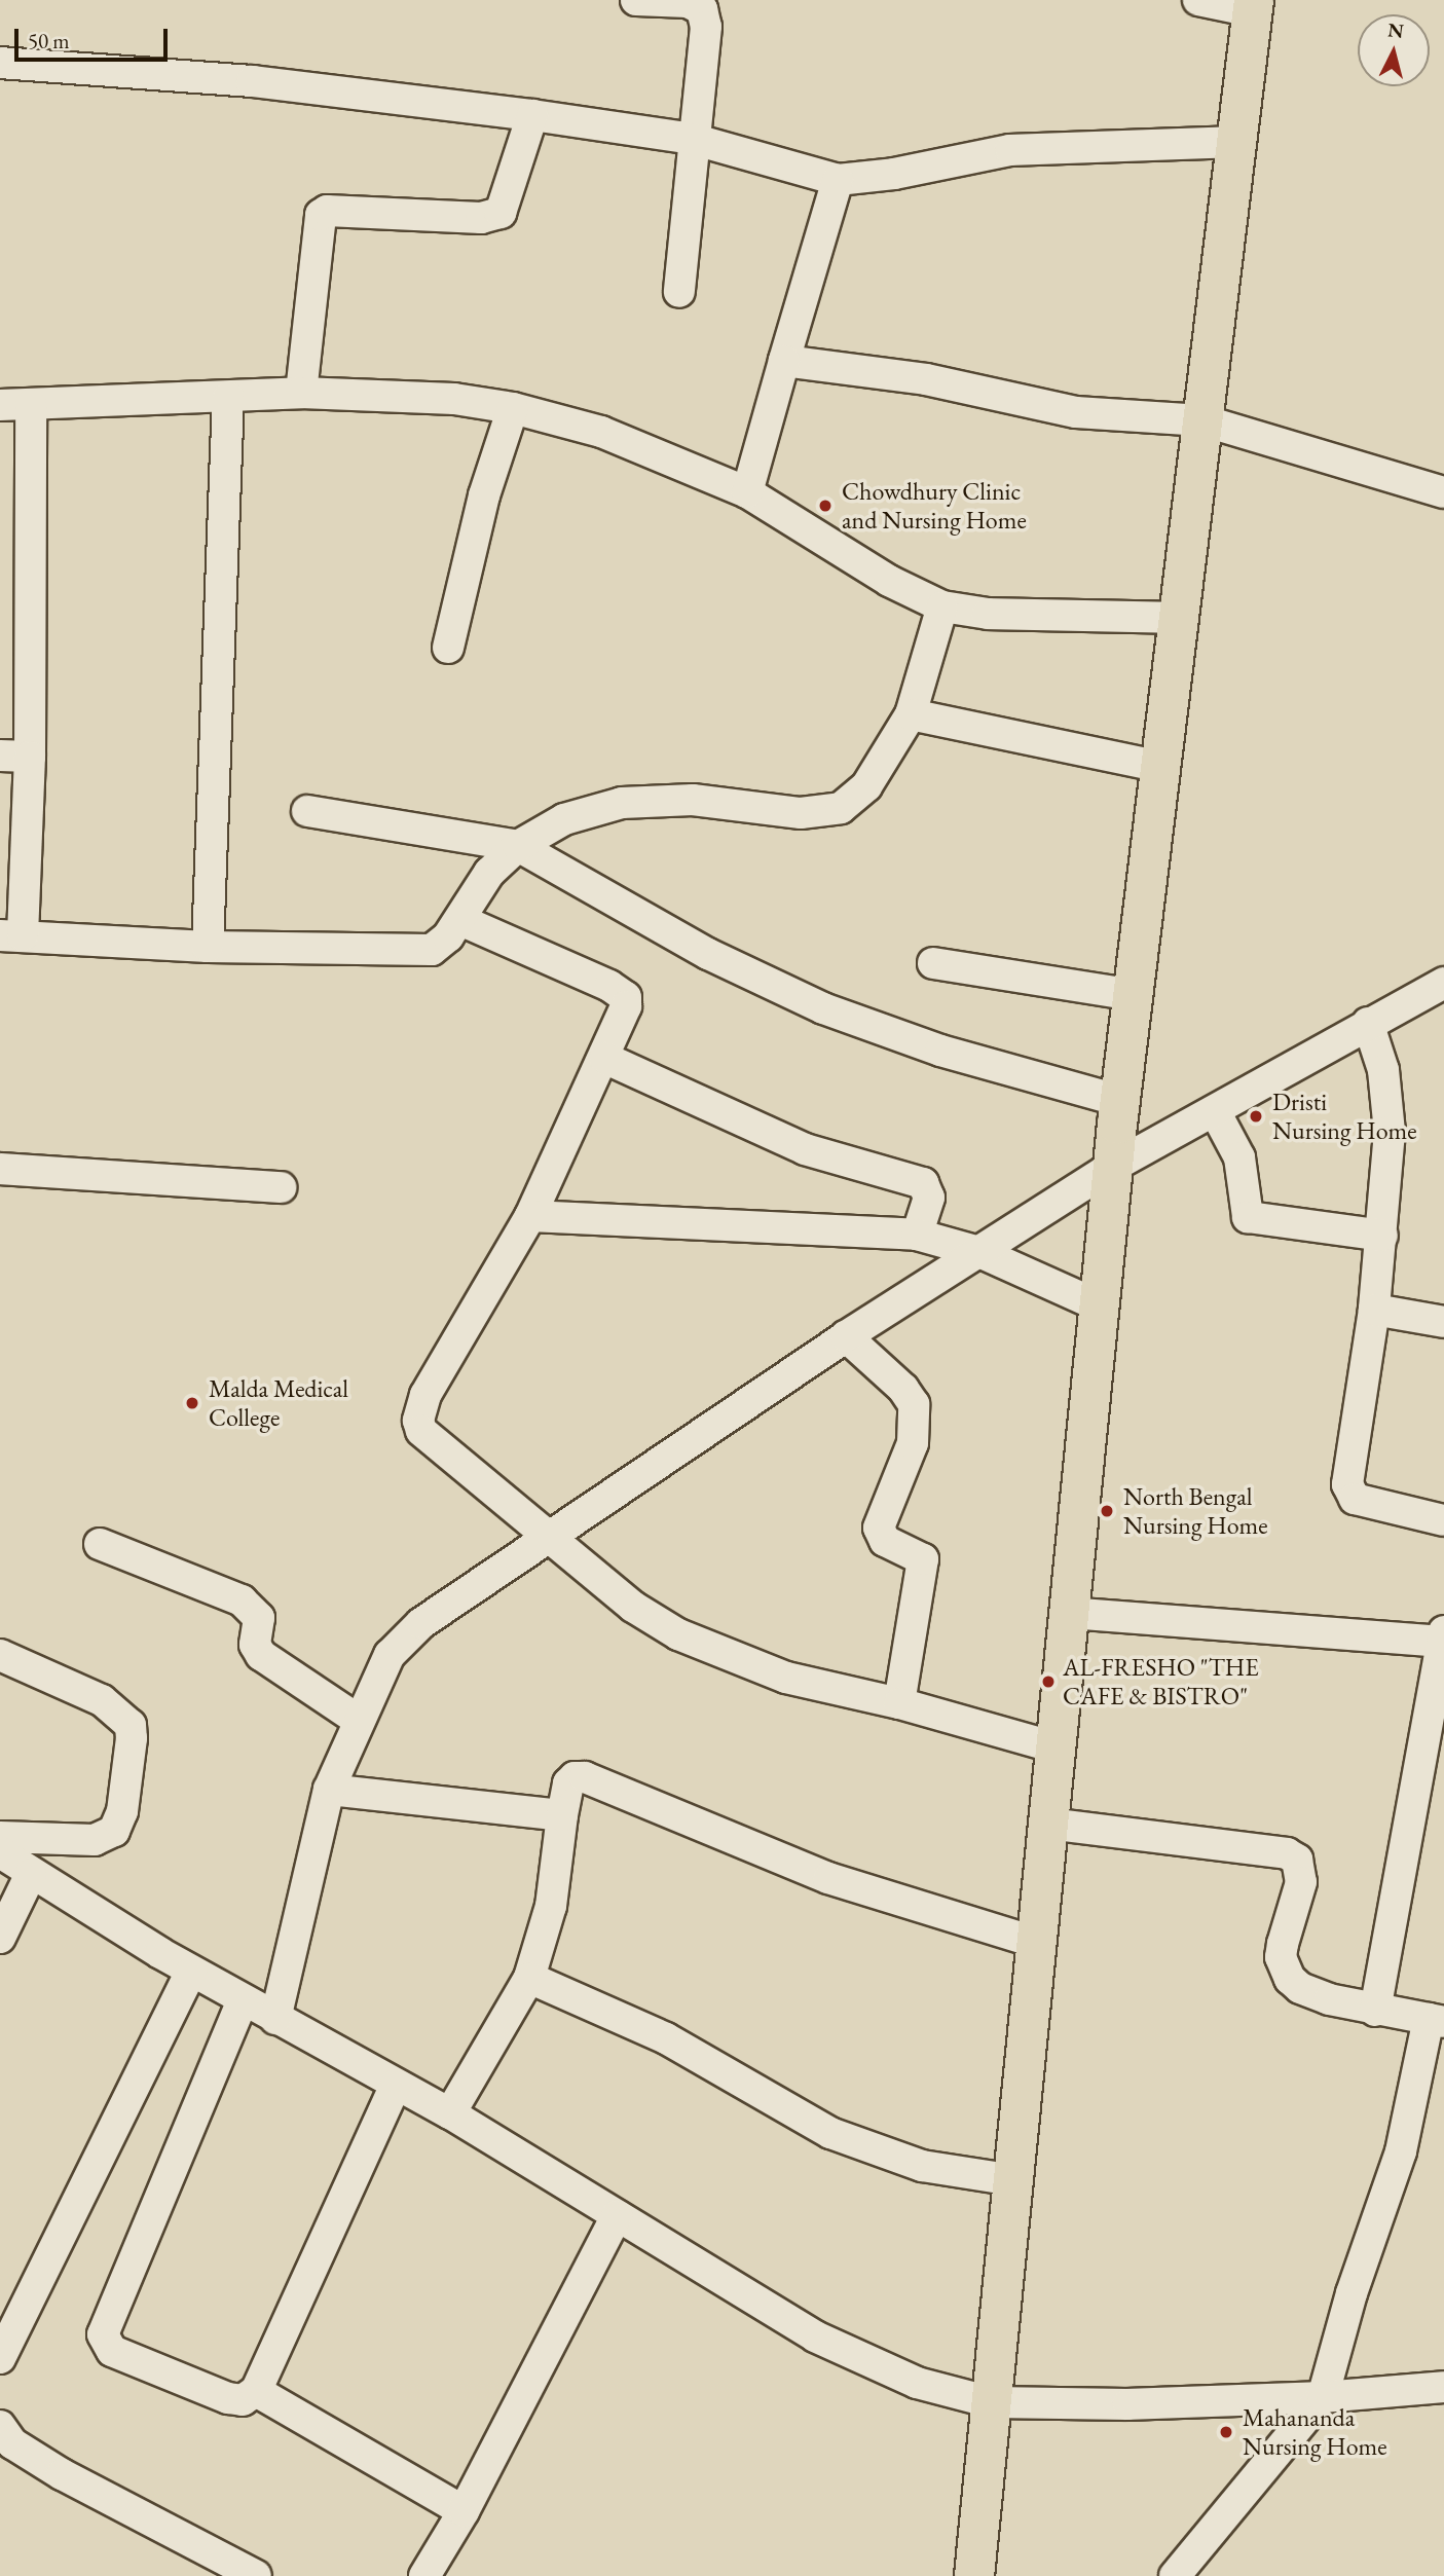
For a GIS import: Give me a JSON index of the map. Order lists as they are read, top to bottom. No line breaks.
{"places":["Chowdhury Clinic and Nursing Home","Dristi Nursing Home","Malda Medical College","North Bengal Nursing Home","AL-FRESHO \"THE CAFE & BISTRO\"","Mahananda Nursing Home"],"scale_bar":"50 m","north":"top"}
